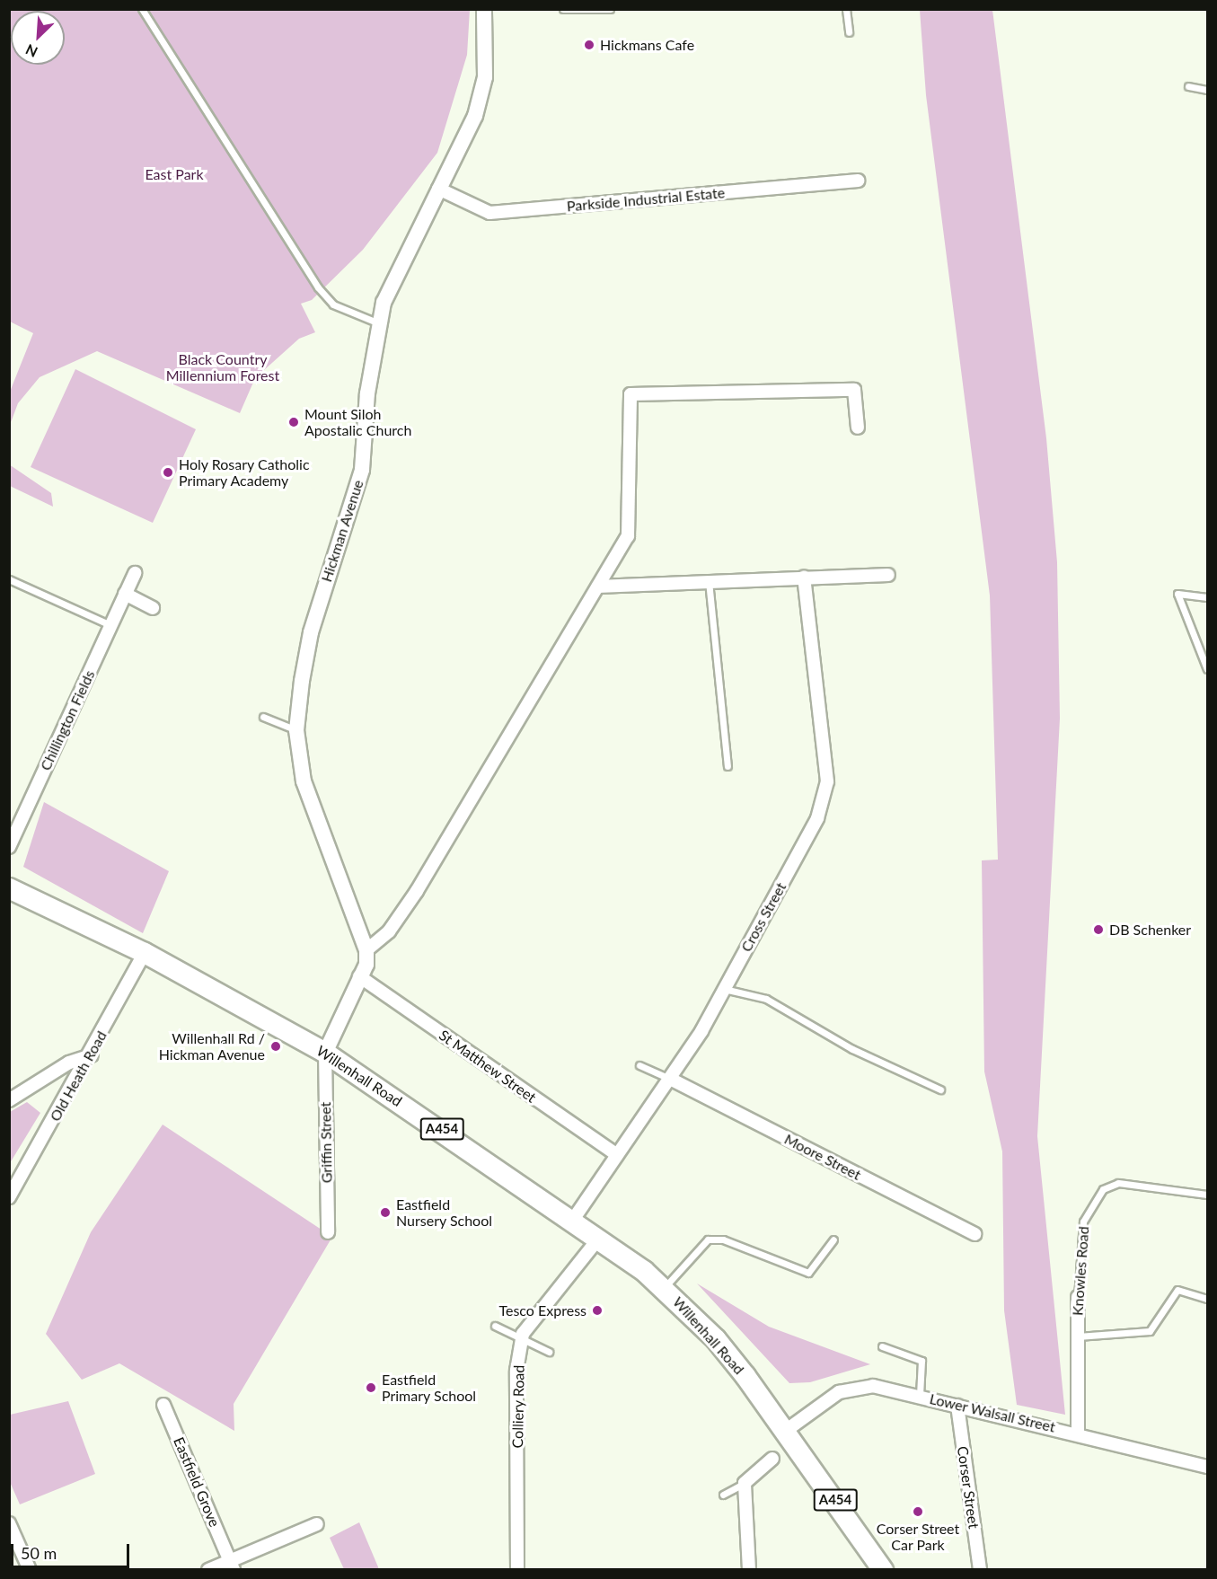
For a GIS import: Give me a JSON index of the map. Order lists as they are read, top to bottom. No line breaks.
{"streets":{"highway":["Willenhall Road","A454"],"street":["Parkside Industrial Estate","Hickman Avenue","Chillington Fields","Cross Street","St Matthew Street","Old Heath Road","Griffin Street","Moore Street","Knowles Road","Colliery Road","Lower Walsall Street","Eastfield Grove","Corser Street"]},"crossings":[["Parkside Industrial Estate","Hickman Avenue"],["Cross Street","St Matthew Street"],["Cross Street","Willenhall Road"],["Cross Street","Moore Street"],["Old Heath Road","Willenhall Road"],["Willenhall Road","A454"],["Willenhall Road","Griffin Street"],["Willenhall Road","Colliery Road"],["Willenhall Road","Lower Walsall Street"],["A454","Lower Walsall Street"],["Knowles Road","Lower Walsall Street"],["Lower Walsall Street","Corser Street"]],"parks":["East Park","Black Country Millennium Forest"],"places":["Hickmans Cafe","Mount Siloh Apostalic Church","Holy Rosary Catholic Primary Academy","DB Schenker","Willenhall Rd / Hickman Avenue","Eastfield Nursery School","Tesco Express","Eastfield Primary School","Corser Street Car Park"],"scale_bar":"50 m","north":"bottom left"}
